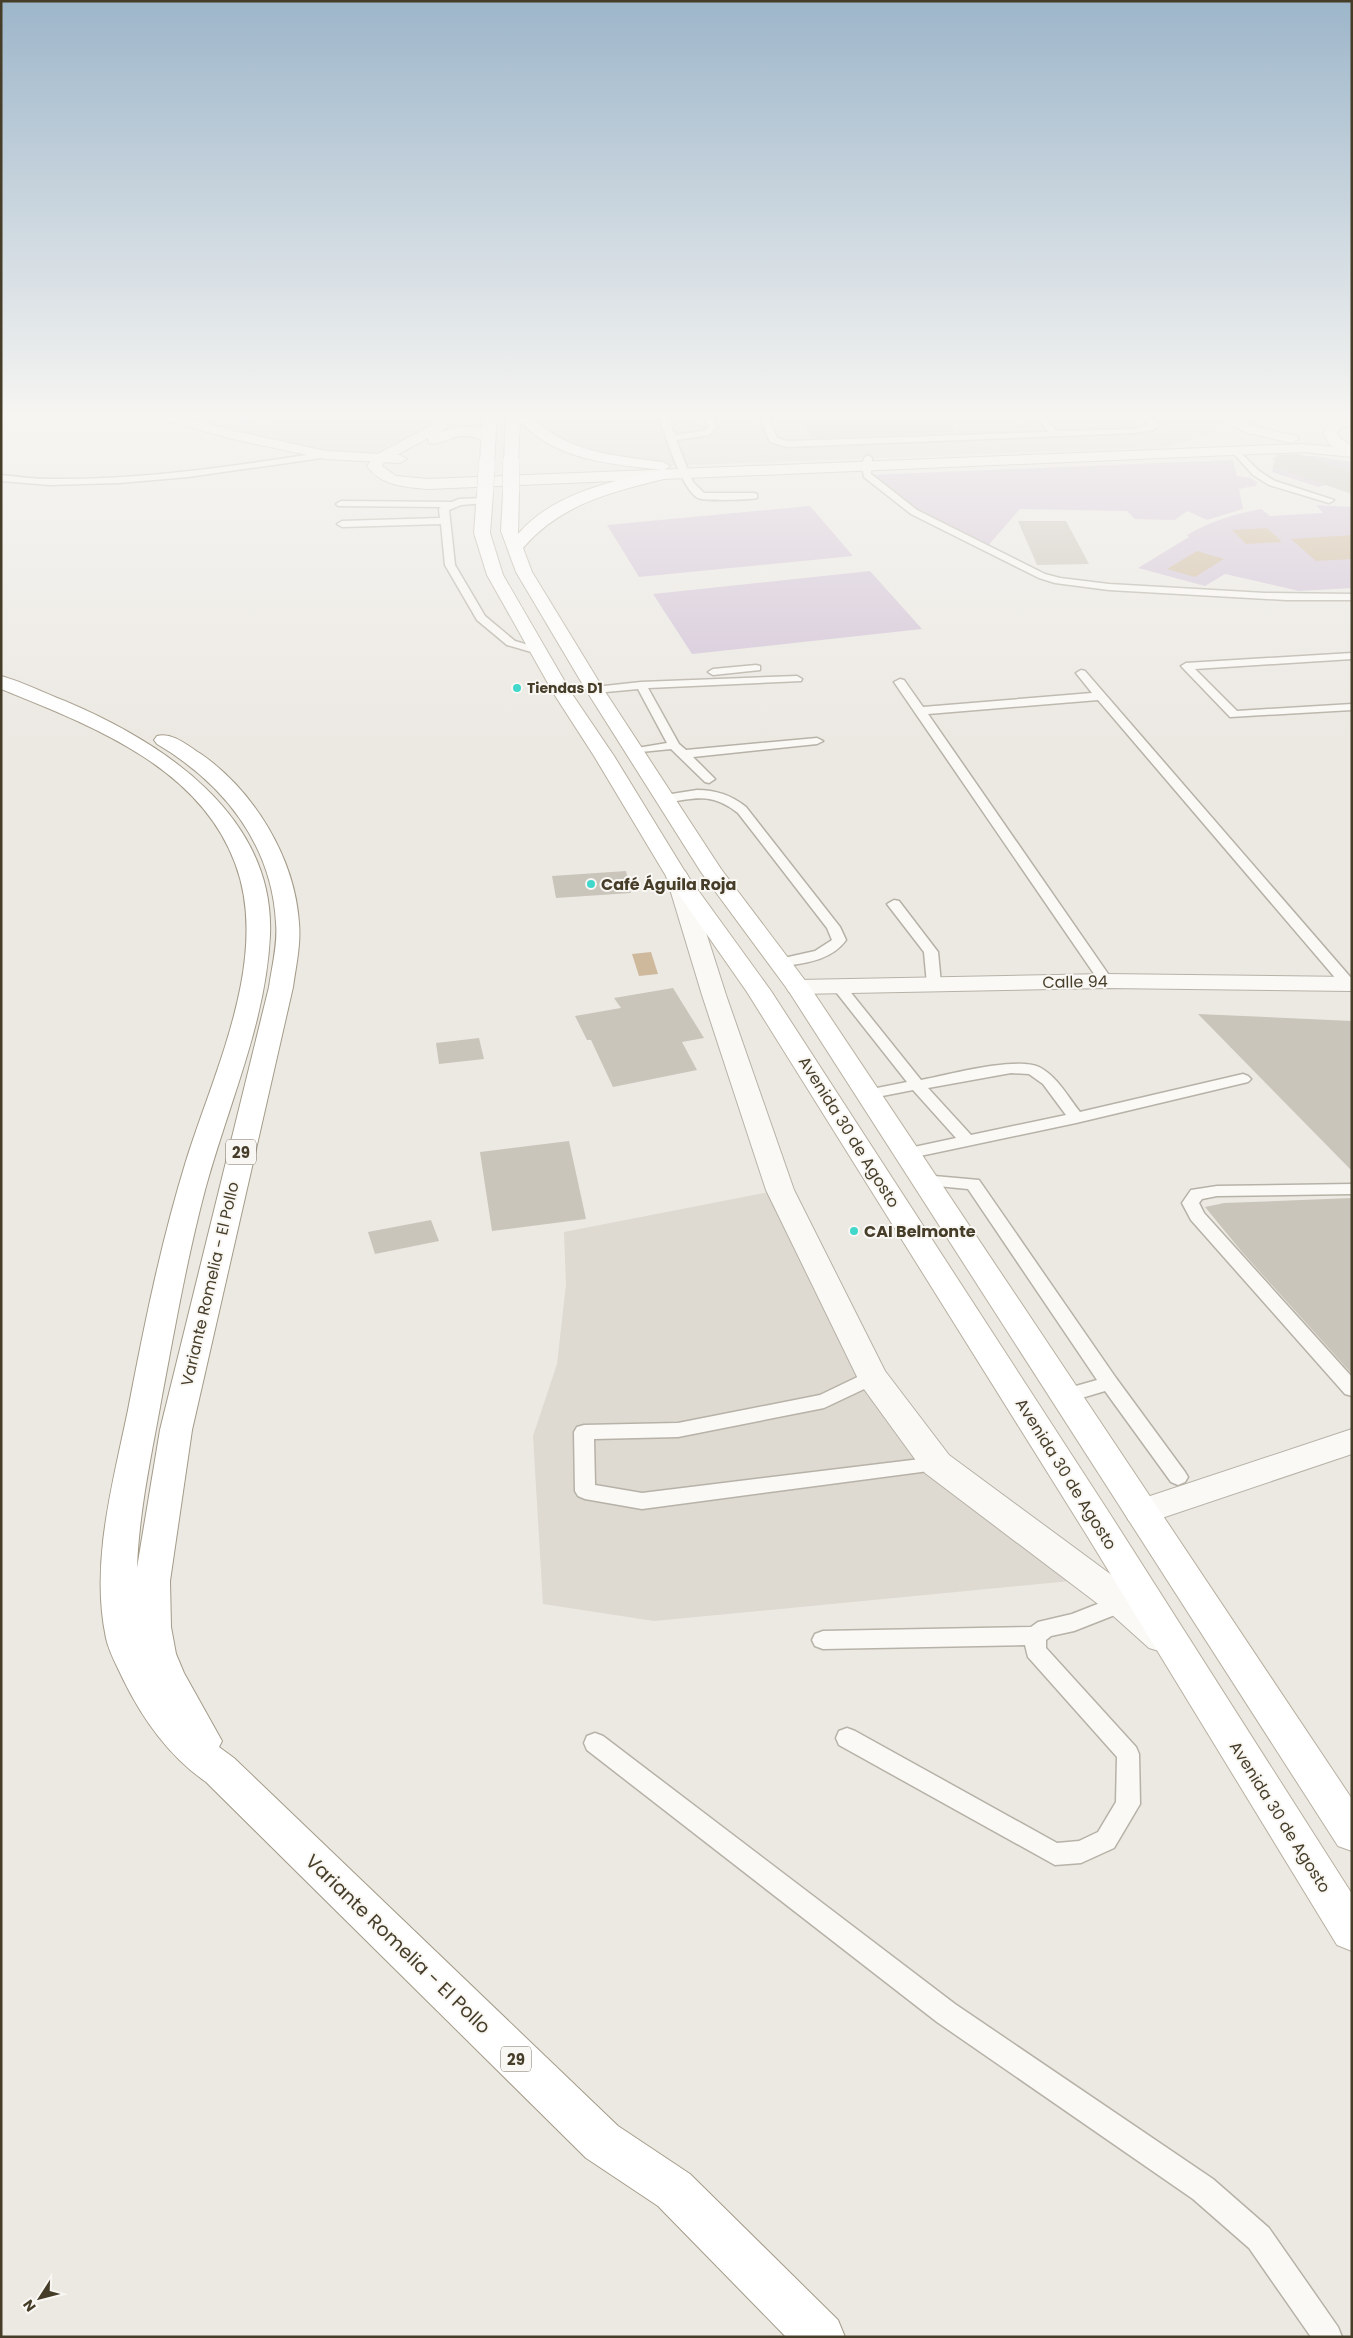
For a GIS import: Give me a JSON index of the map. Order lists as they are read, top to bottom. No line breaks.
{"streets":{"main road":["Avenida 30 de Agosto","29","Variante Romelia - El Pollo"],"street":["Calle 94"]},"places":["Tiendas D1","Café Águila Roja","CAI Belmonte"],"north":"bottom left"}
